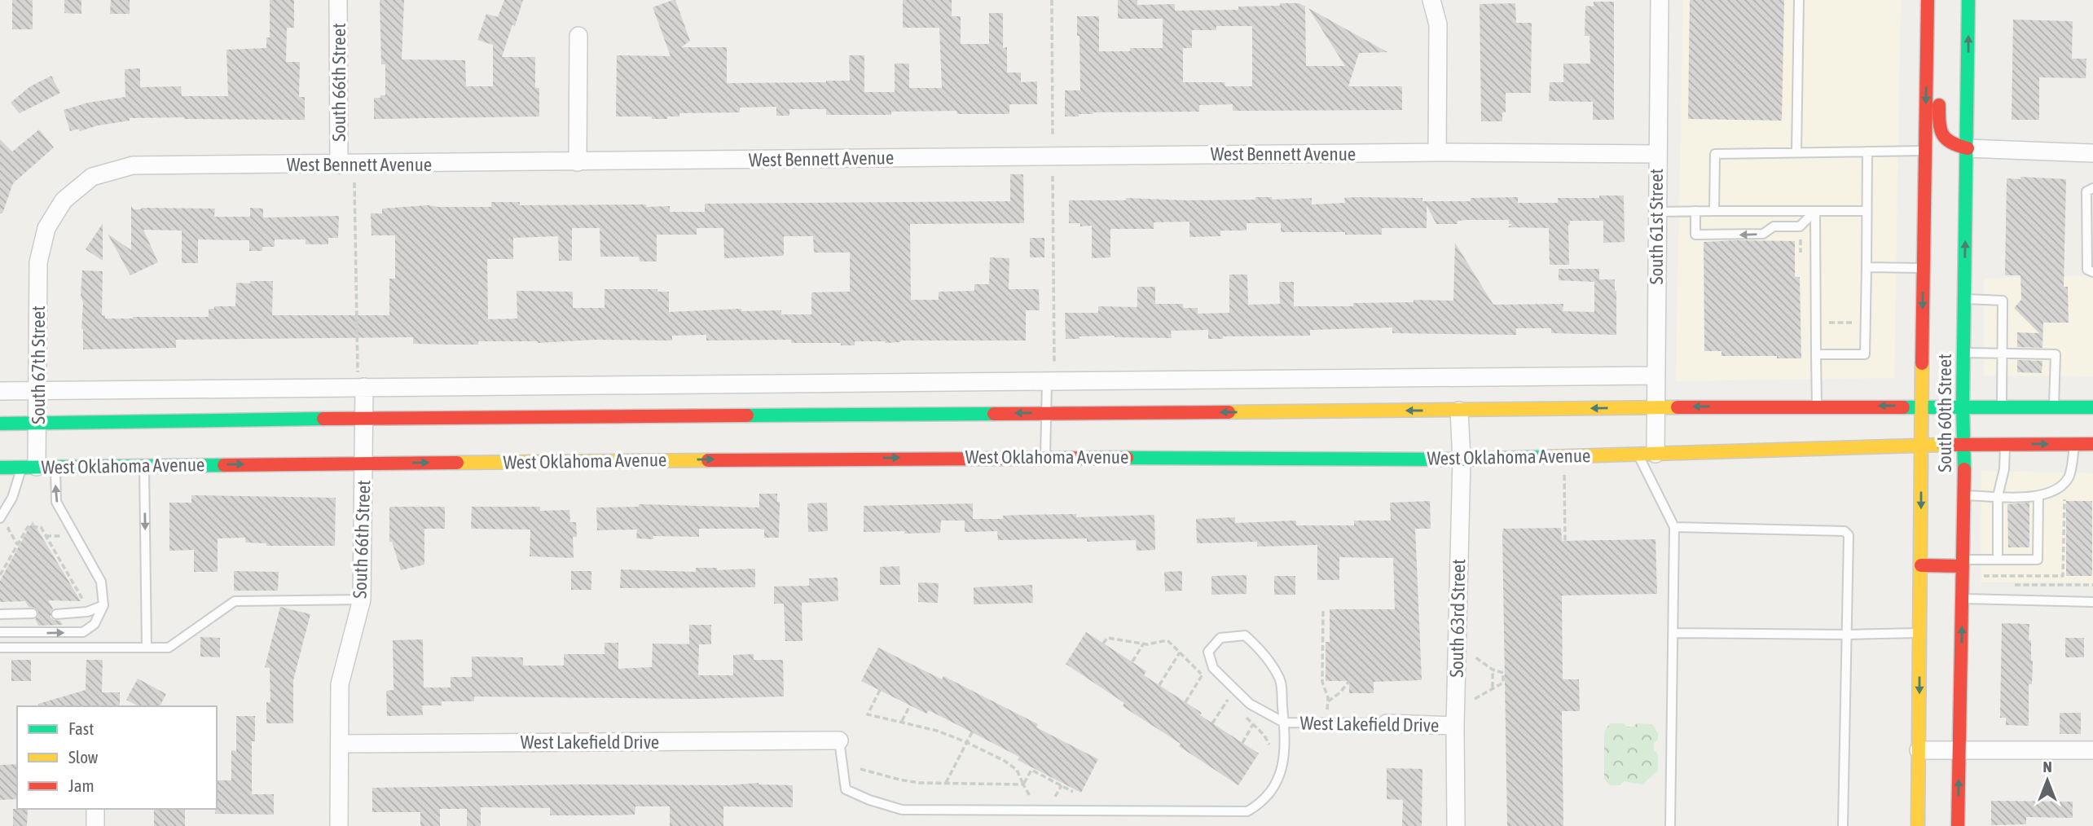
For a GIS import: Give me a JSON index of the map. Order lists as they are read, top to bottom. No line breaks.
{"streets":{"main road":["South 60th Street","West Oklahoma Avenue"],"street":["South 66th Street","West Bennett Avenue","South 61st Street","South 67th Street","South 63rd Street","West Lakefield Drive"]},"crossings":[["South 66th Street","West Bennett Avenue"],["South 66th Street","West Oklahoma Avenue"],["South 66th Street","West Lakefield Drive"],["West Bennett Avenue","South 61st Street"],["West Bennett Avenue","South 67th Street"],["South 61st Street","West Oklahoma Avenue"],["South 67th Street","West Oklahoma Avenue"],["South 60th Street","West Oklahoma Avenue"],["West Oklahoma Avenue","South 63rd Street"],["South 63rd Street","West Lakefield Drive"]],"legend":["Fast","Slow","Jam"],"north":"top"}
